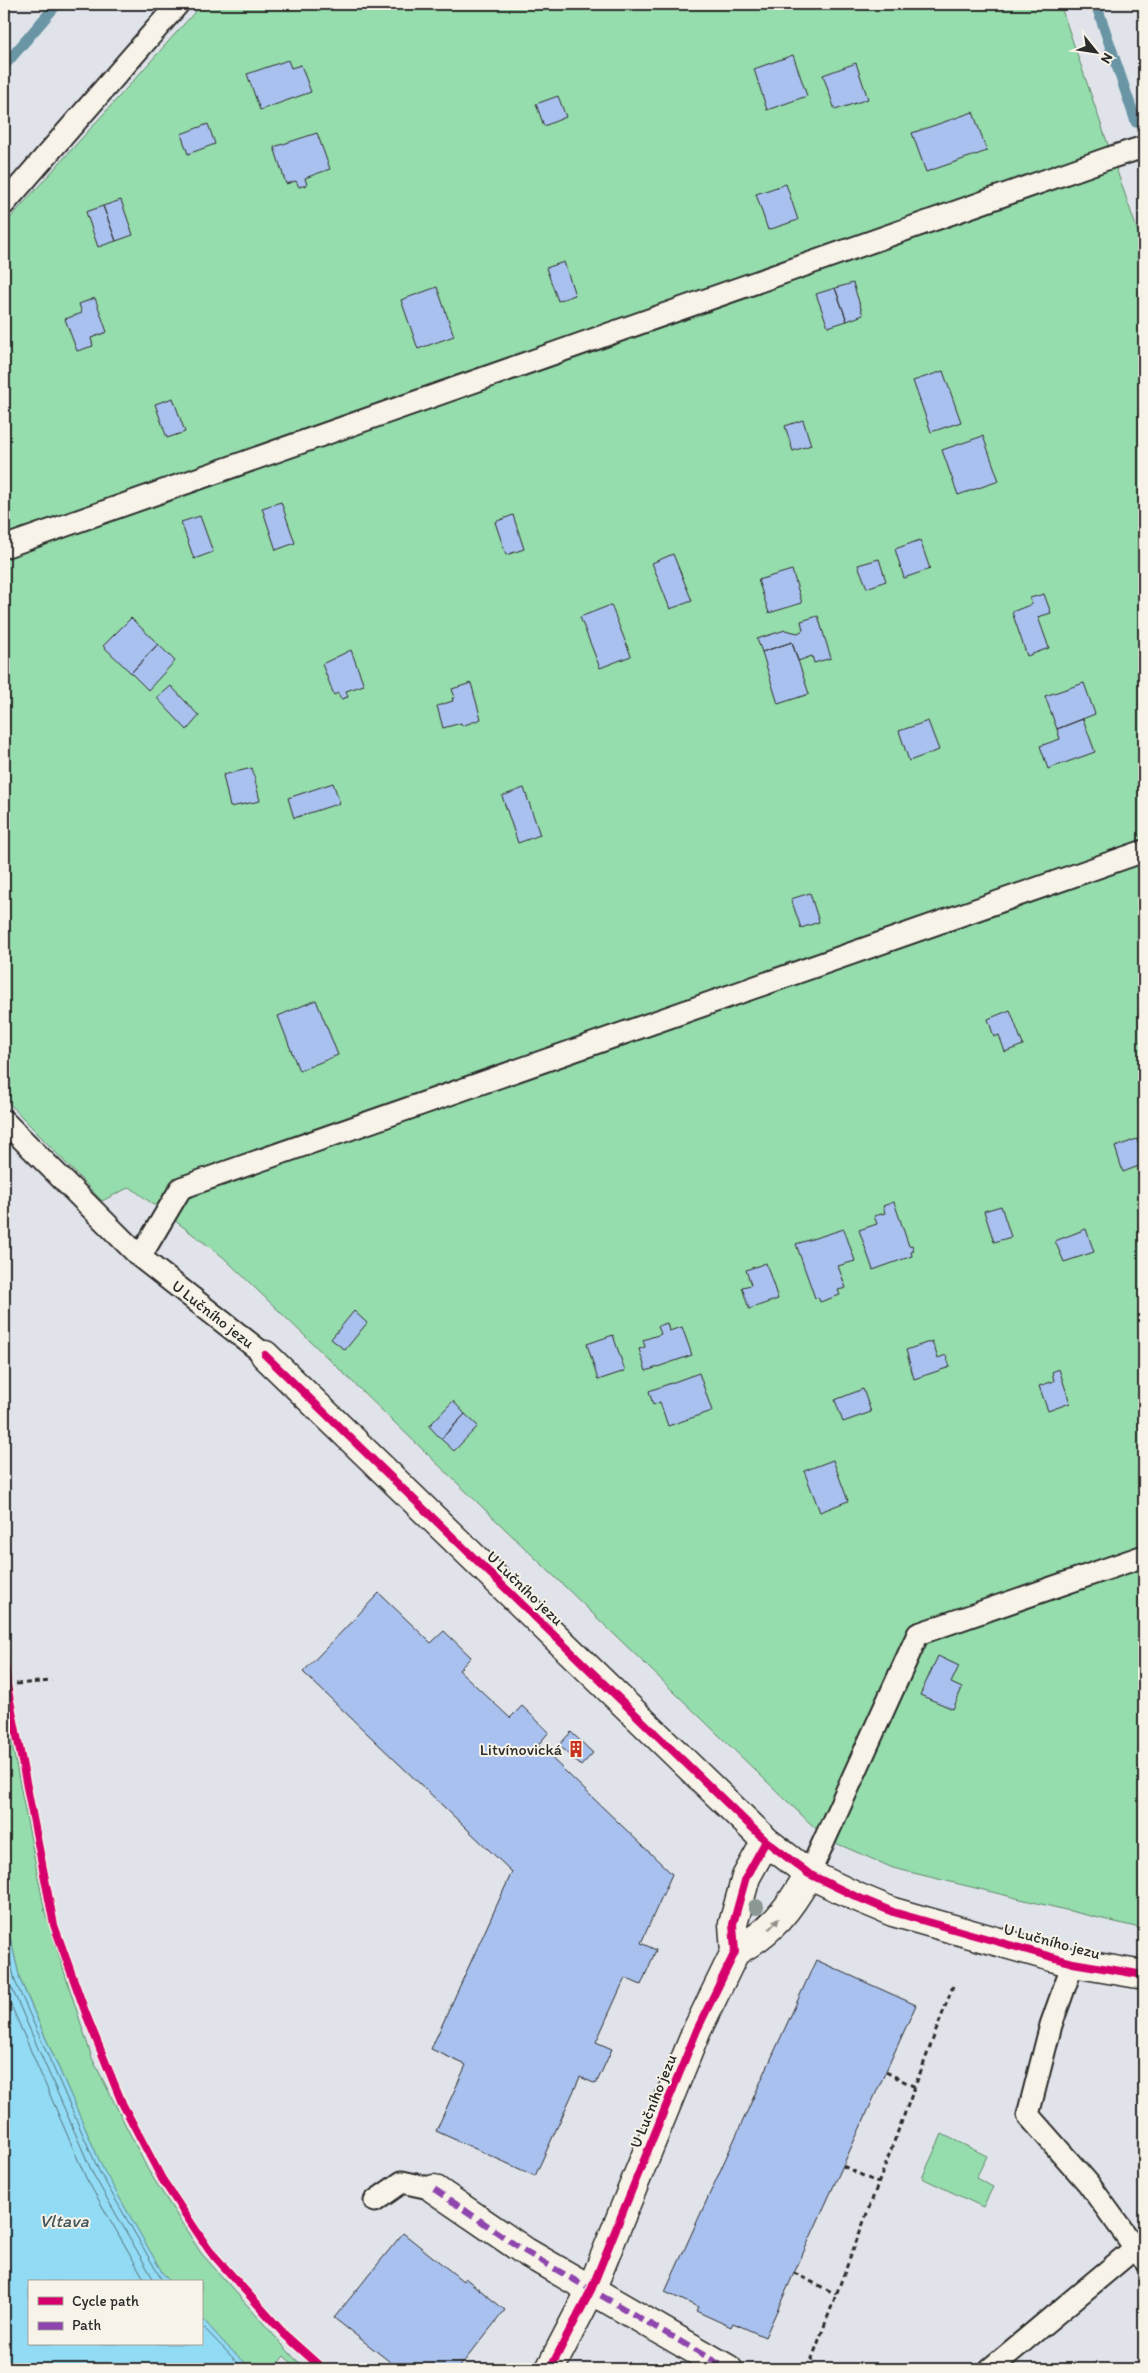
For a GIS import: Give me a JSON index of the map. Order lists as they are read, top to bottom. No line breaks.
{"streets":{"street":["U Lučního jezu"]},"water":["Vltava"],"places":{"building":["Litvínovická"]},"legend":["Cycle path","Path"],"north":"bottom right"}
